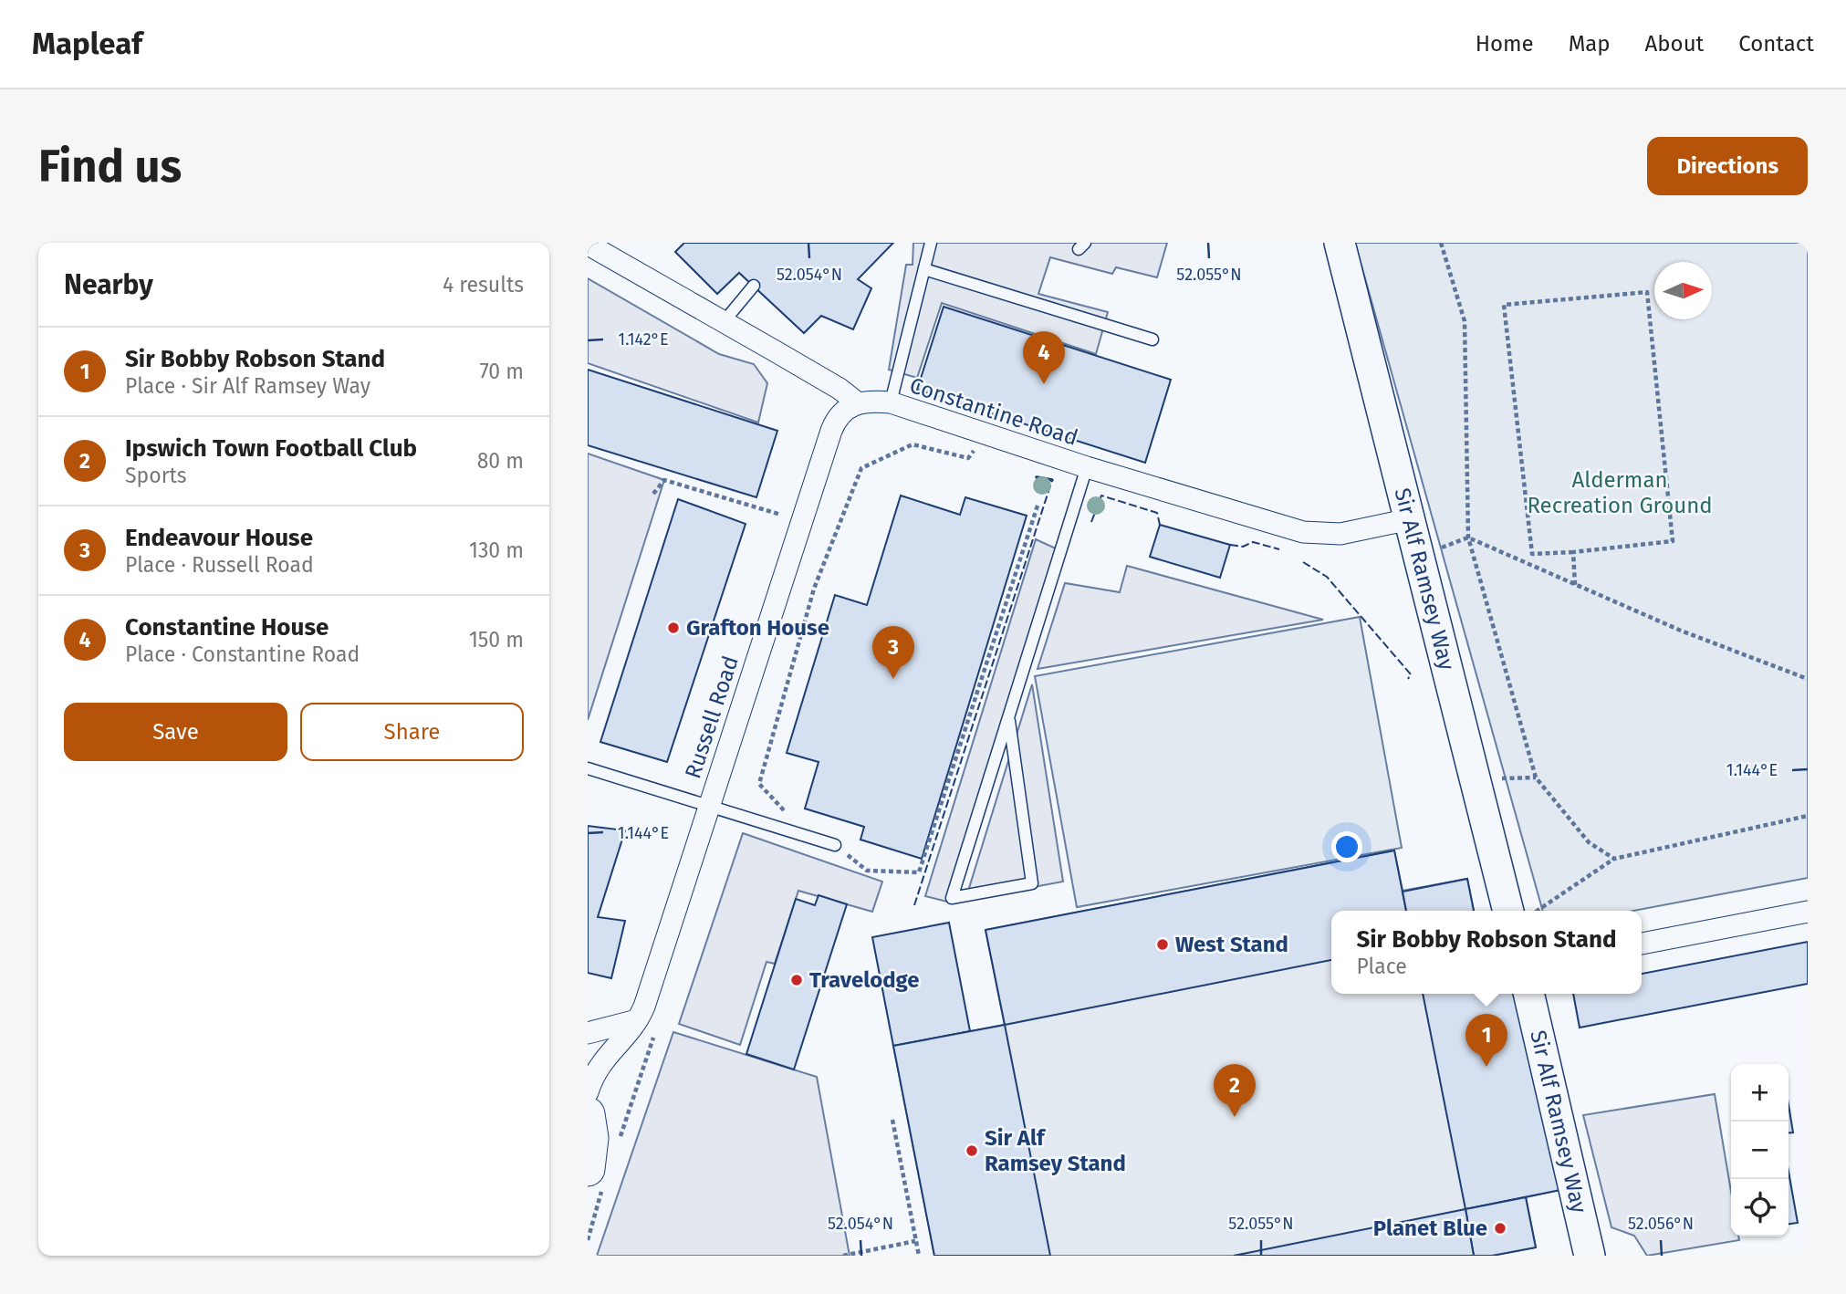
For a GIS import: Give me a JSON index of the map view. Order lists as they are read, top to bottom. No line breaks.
{"streets":{"street":["Constantine Road","Sir Alf Ramsey Way","Russell Road"]},"crossings":[["Constantine Road","Sir Alf Ramsey Way"],["Constantine Road","Russell Road"]],"parks":["Alderman Recreation Ground"],"places":["Grafton House","West Stand","Travelodge","Sir Alf Ramsey Stand","Planet Blue"],"north":"right","page":{"header":"Mapleaf","nav":["Home","Map","About","Contact"],"buttons":["Directions",["Save","Share"]],"title":"Find us","heading":["Nearby","4 results"],"list":[{"mark":"1","name":"Sir Bobby Robson Stand","note":"Place · Sir Alf Ramsey Way","value":"70 m"},{"mark":"2","name":"Ipswich Town Football Club","note":"Sports","value":"80 m"},{"mark":"3","name":"Endeavour House","note":"Place · Russell Road","value":"130 m"},{"mark":"4","name":"Constantine House","note":"Place · Constantine Road","value":"150 m"}],"pins":["4","3","1","2"],"popup":["Sir Bobby Robson Stand","Place"],"map_buttons":["+","−"]},"coordinates":["52.054°N","52.055°N","1.142°E","1.144°E","52.056°N"]}
